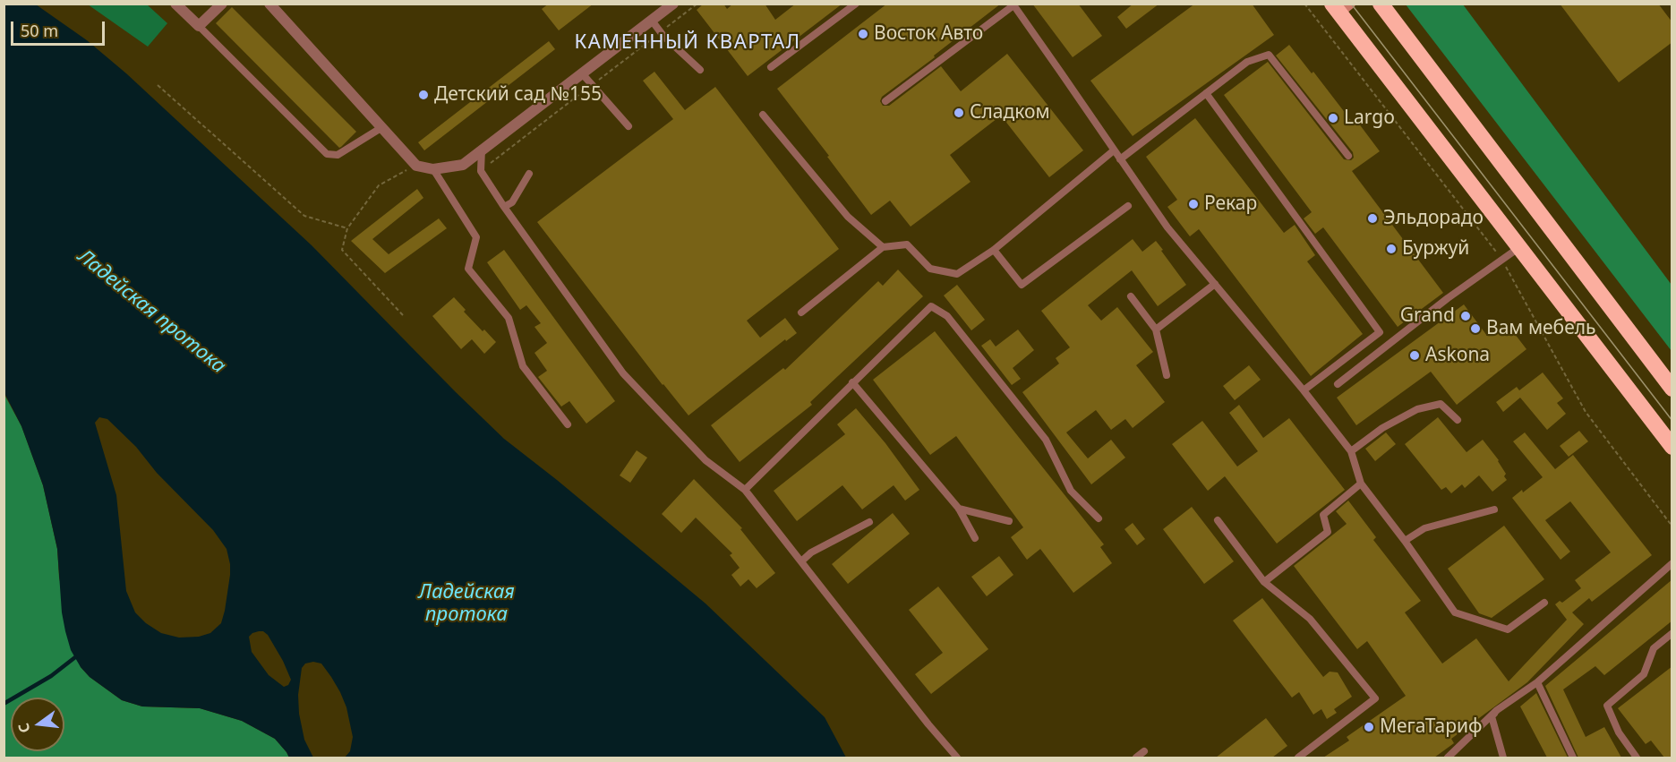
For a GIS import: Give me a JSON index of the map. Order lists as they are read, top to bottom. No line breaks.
{"districts":["КАМЕННЫЙ КВАРТАЛ"],"water":["Ладейская протока"],"places":["Восток Авто","Детский сад №155","Сладком","Largo","Рекар","Эльдорадо","Буржуй","Grand","Вам мебель","Askona","МегаТариф"],"scale_bar":"50 m","north":"left"}
